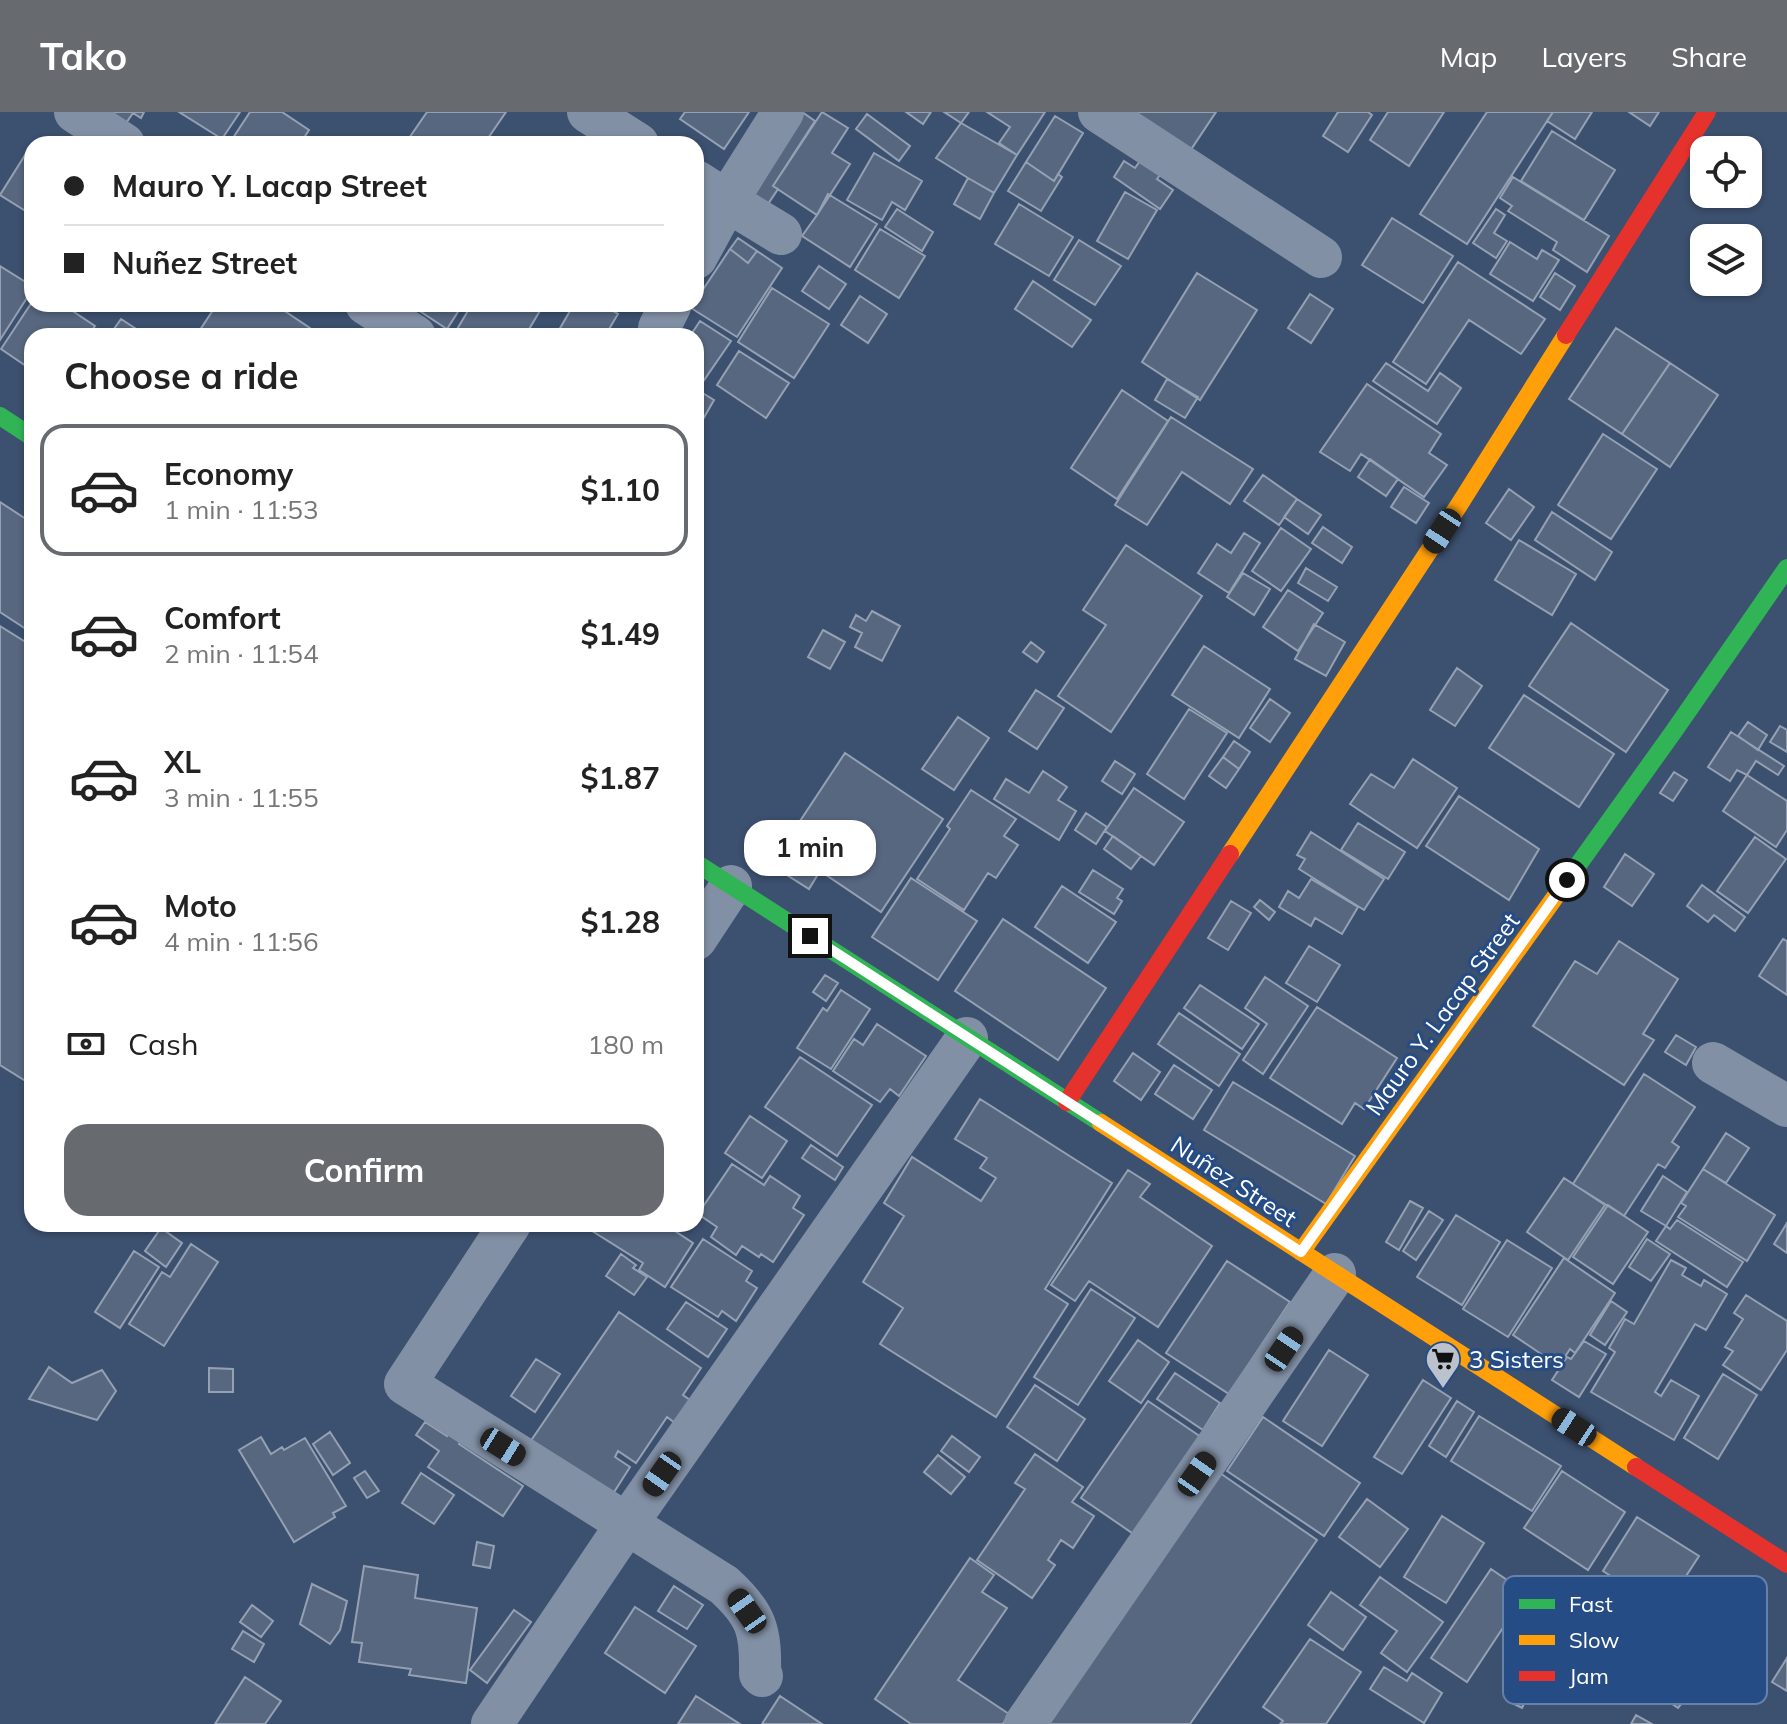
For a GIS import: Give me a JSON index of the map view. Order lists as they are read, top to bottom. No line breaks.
{"streets":{"street":["Mauro Y. Lacap Street","Nuñez Street"]},"crossings":[["Mauro Y. Lacap Street","Nuñez Street"]],"places":{"supermarket":["3 Sisters"]},"legend":["Fast","Slow","Jam"],"page":{"header":"Tako","nav":["Map","Layers","Share"],"banner":["Mauro Y. Lacap Street","Nuñez Street"],"heading":"Choose a ride","list":[{"name":"Economy","note":"1 min · 11:53","value":"$1.10"},{"name":"Comfort","note":"2 min · 11:54","value":"$1.49"},{"name":"XL","note":"3 min · 11:55","value":"$1.87"},{"name":"Moto","note":"4 min · 11:56","value":"$1.28"}],"bubble":"1 min","pay":["Cash","180 m"],"buttons":"Confirm"}}
